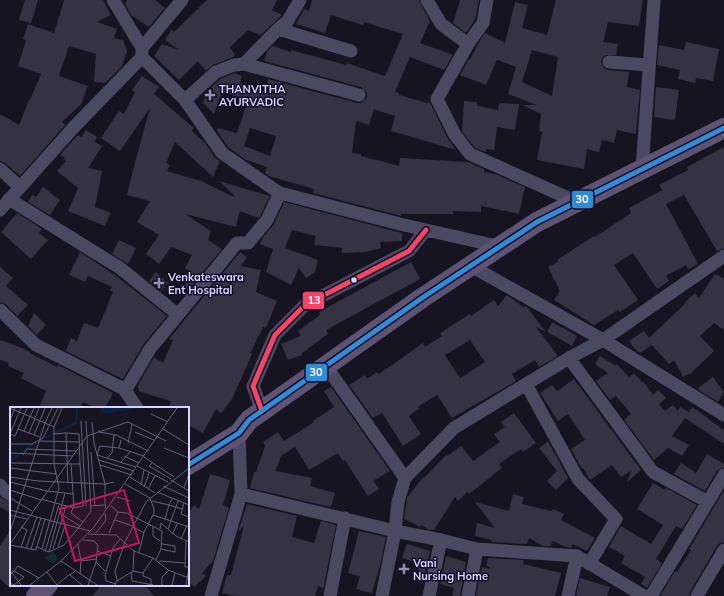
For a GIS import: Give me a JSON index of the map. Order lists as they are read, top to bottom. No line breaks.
{"places":{"health":["THANVITHA AYURVADIC","Venkateswara Ent Hospital","Vani Nursing Home"]},"lines":["transit line 30","transit line 13"]}
